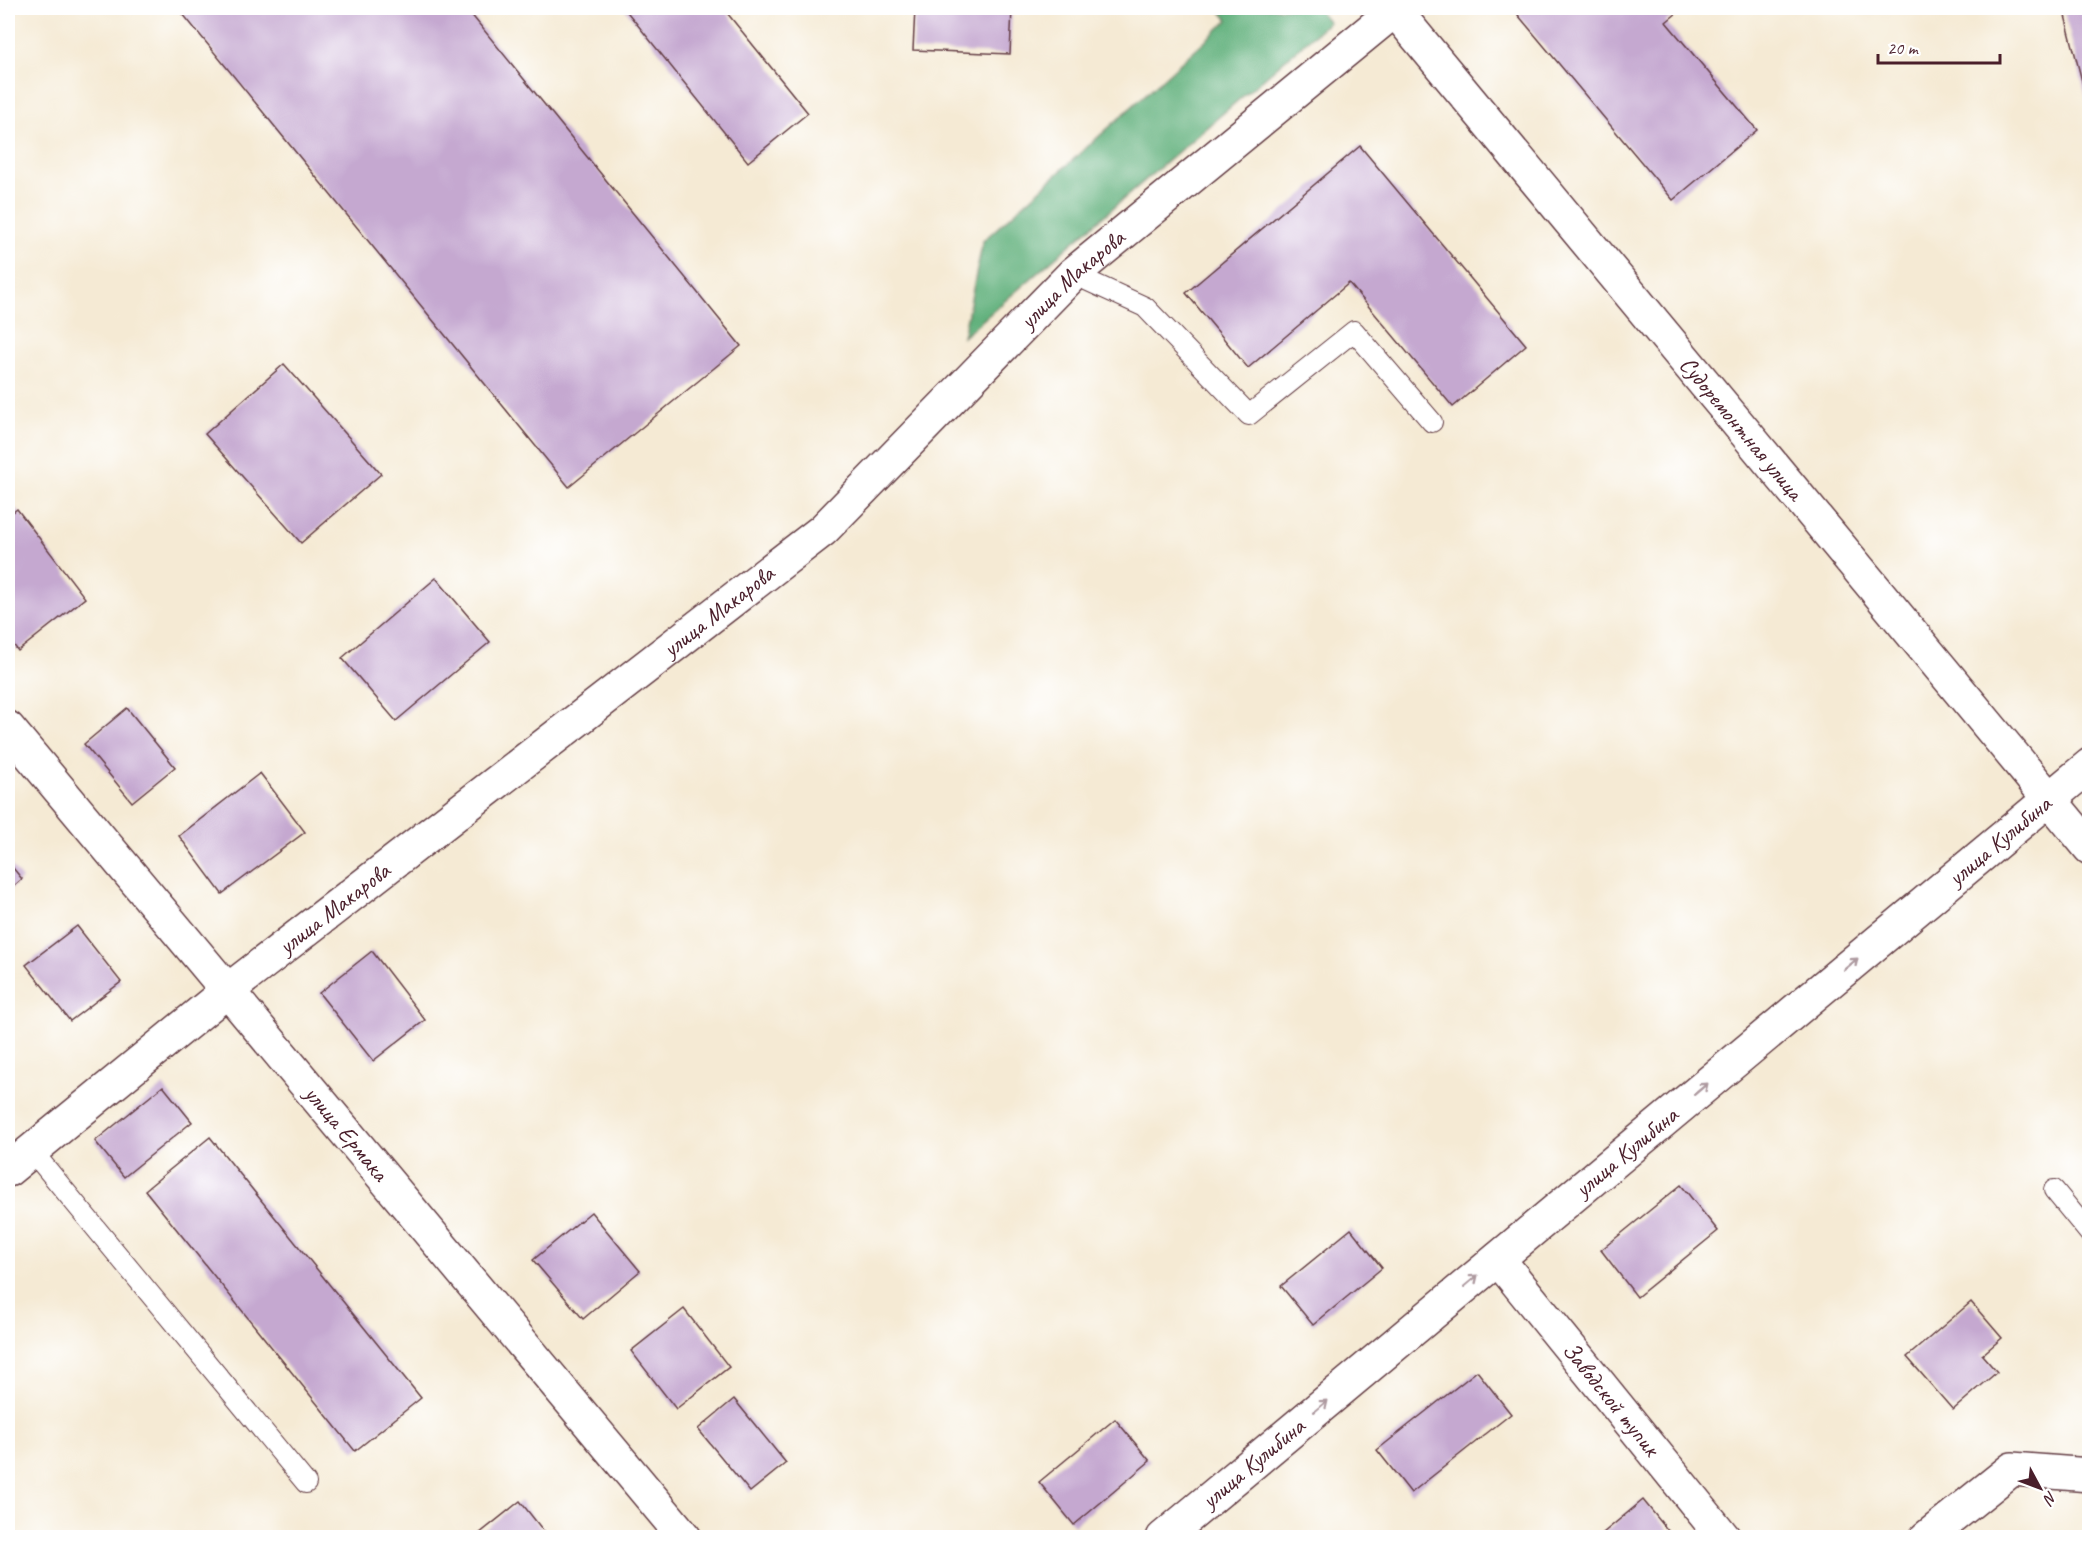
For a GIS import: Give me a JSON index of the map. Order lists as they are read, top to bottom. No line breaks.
{"streets":{"street":["улица Макарова","Судоремонтная улица","улица Кулибина","улица Ермака","Заводской тупик"]},"crossings":[["улица Макарова","Судоремонтная улица"],["улица Макарова","улица Ермака"],["Судоремонтная улица","улица Кулибина"],["улица Кулибина","Заводской тупик"]],"one_way":["улица Кулибина"],"scale_bar":"20 m","north":"bottom right"}
